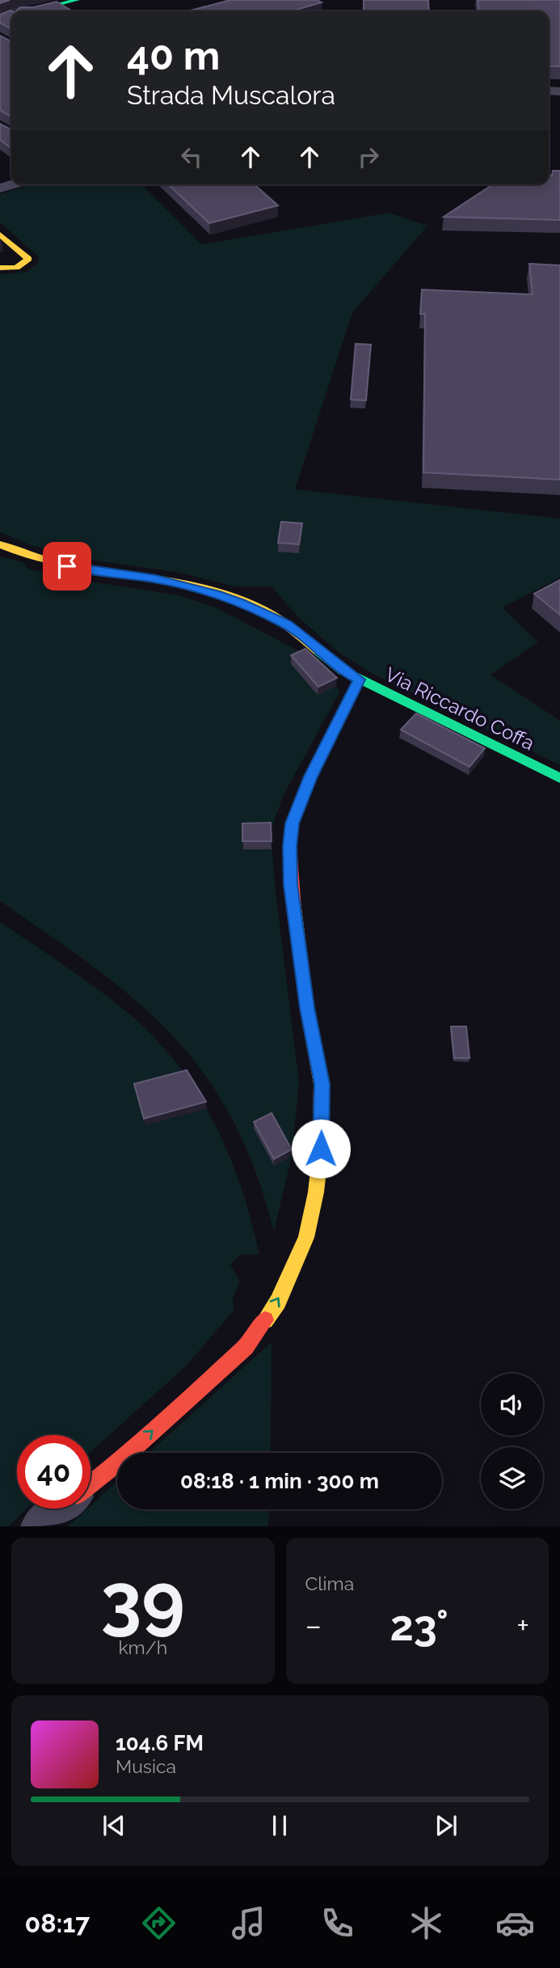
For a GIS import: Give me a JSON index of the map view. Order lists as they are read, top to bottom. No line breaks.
{"streets":{"street":["Via Riccardo Coffa"]},"page":{"turn":["40 m","Strada Muscalora"],"limit":"40","trip":"08:18 · 1 min · 300 m","tile":[["39","km/h"],"Clima"],"heat":["−","23°","+"],"song":["104.6 FM","Musica"],"tabs":"08:17"}}
